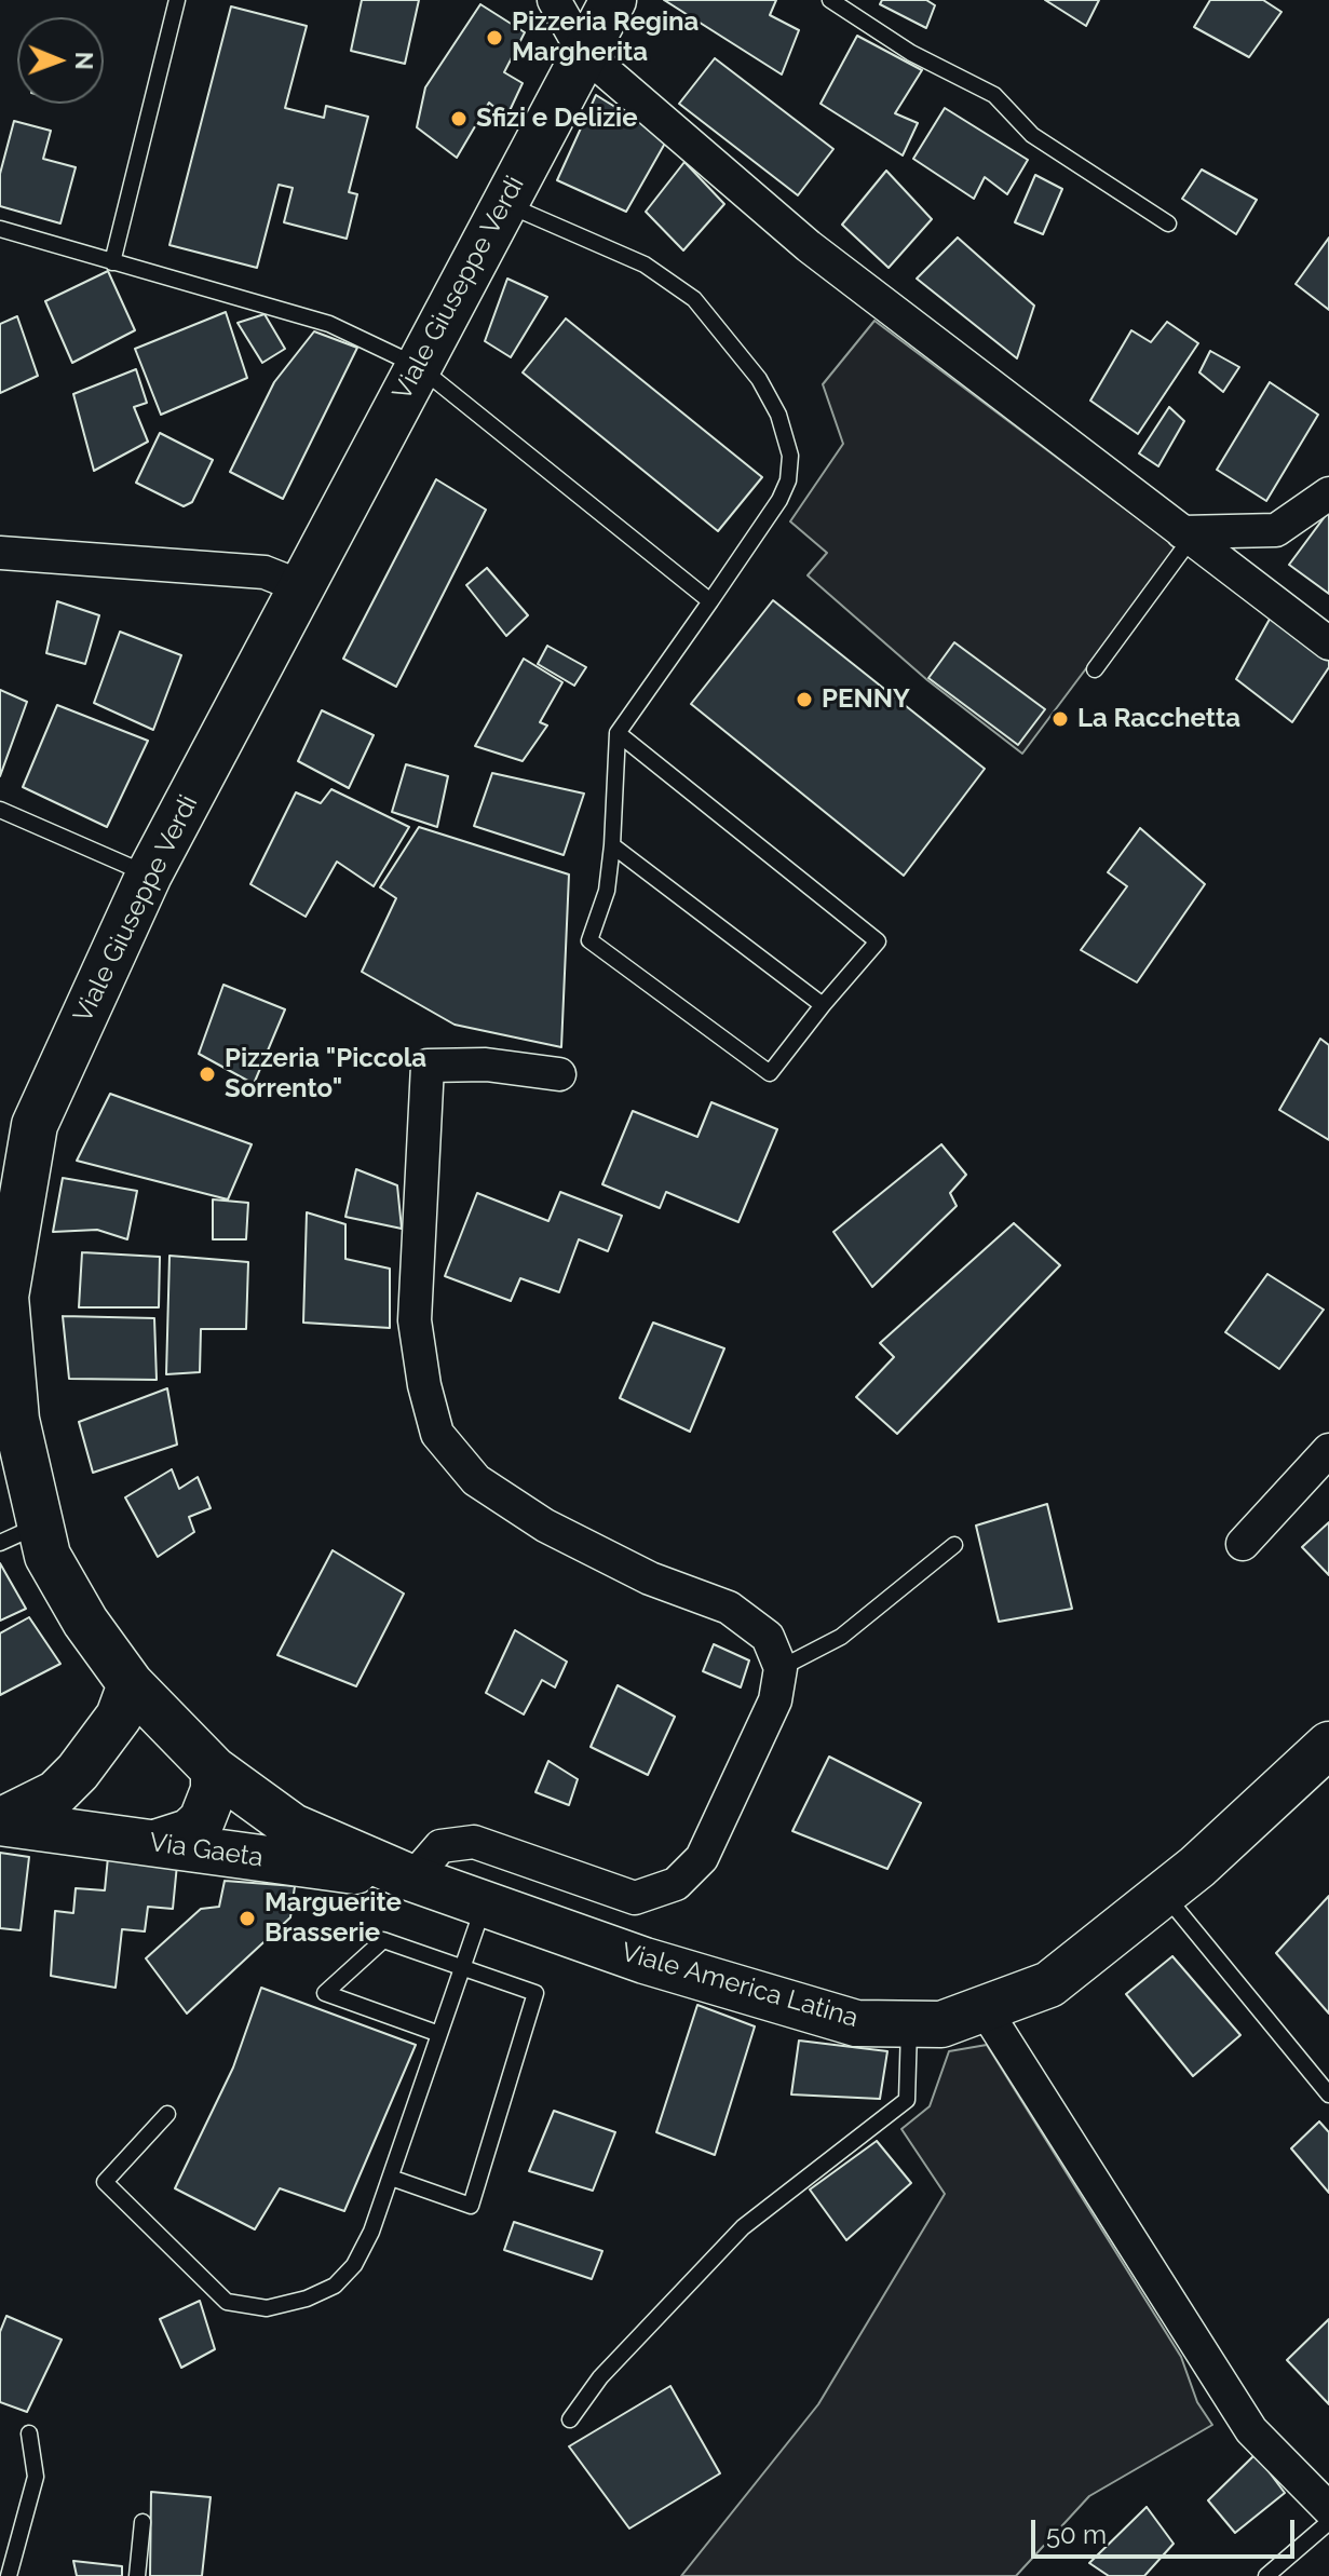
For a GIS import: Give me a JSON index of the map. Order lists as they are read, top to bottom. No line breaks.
{"streets":{"main road":["Viale Giuseppe Verdi","Via Gaeta","Viale America Latina"]},"crossings":[["Viale Giuseppe Verdi","Viale America Latina"],["Via Gaeta","Viale America Latina"]],"places":["Pizzeria Regina Margherita","Sfizi e Delizie","PENNY","La Racchetta","Pizzeria \"Piccola Sorrento\"","Marguerite Brasserie"],"scale_bar":"50 m","north":"right"}
